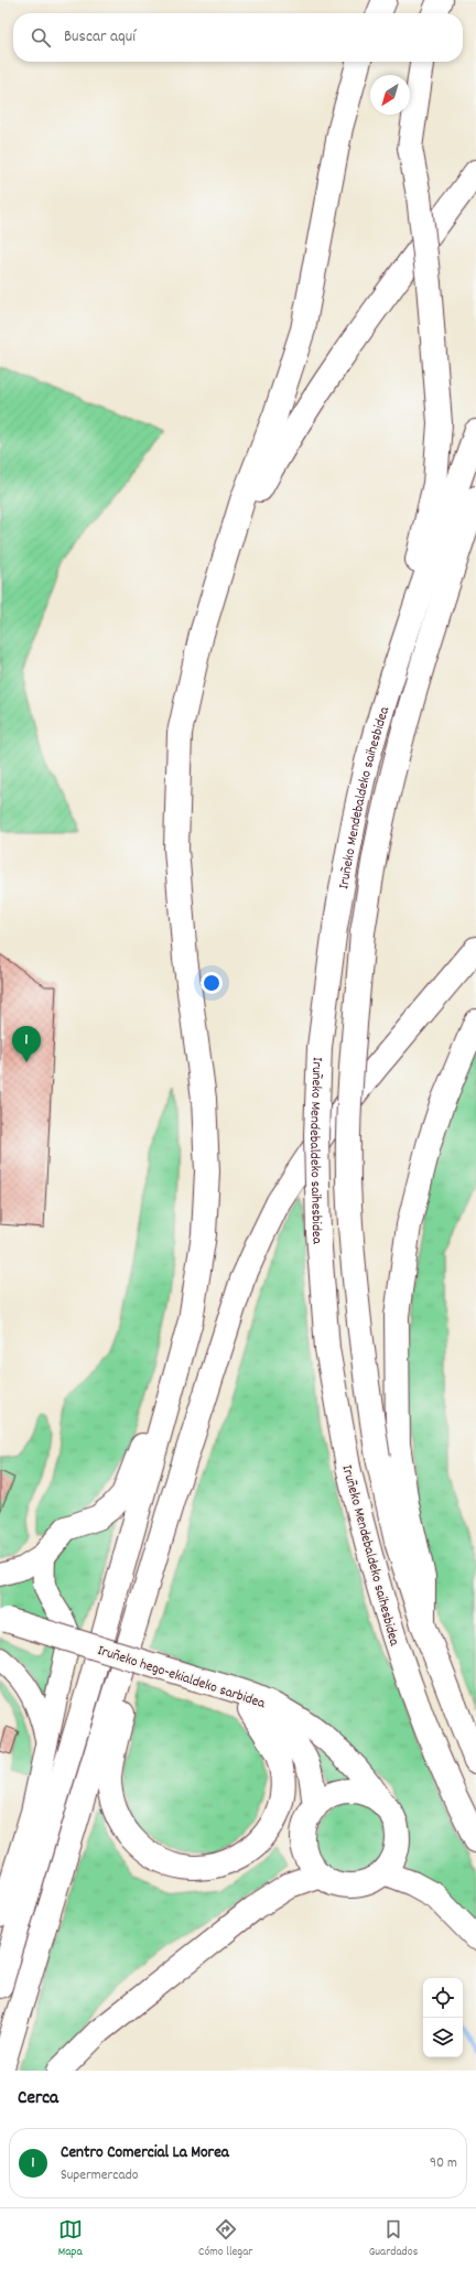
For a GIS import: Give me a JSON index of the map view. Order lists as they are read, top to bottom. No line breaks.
{"streets":{"highway":["Iruñeko Mendebaldeko saihesbidea","Iruñeko hego-ekialdeko sarbidea"]},"north":"bottom left","page":{"search":"Buscar aquí","pins":"1","heading":"Cerca","list":[{"mark":"1","name":"Centro Comercial La Morea","note":"Supermercado","value":"90 m"}],"nav":["Mapa","Cómo llegar","Guardados"]}}
